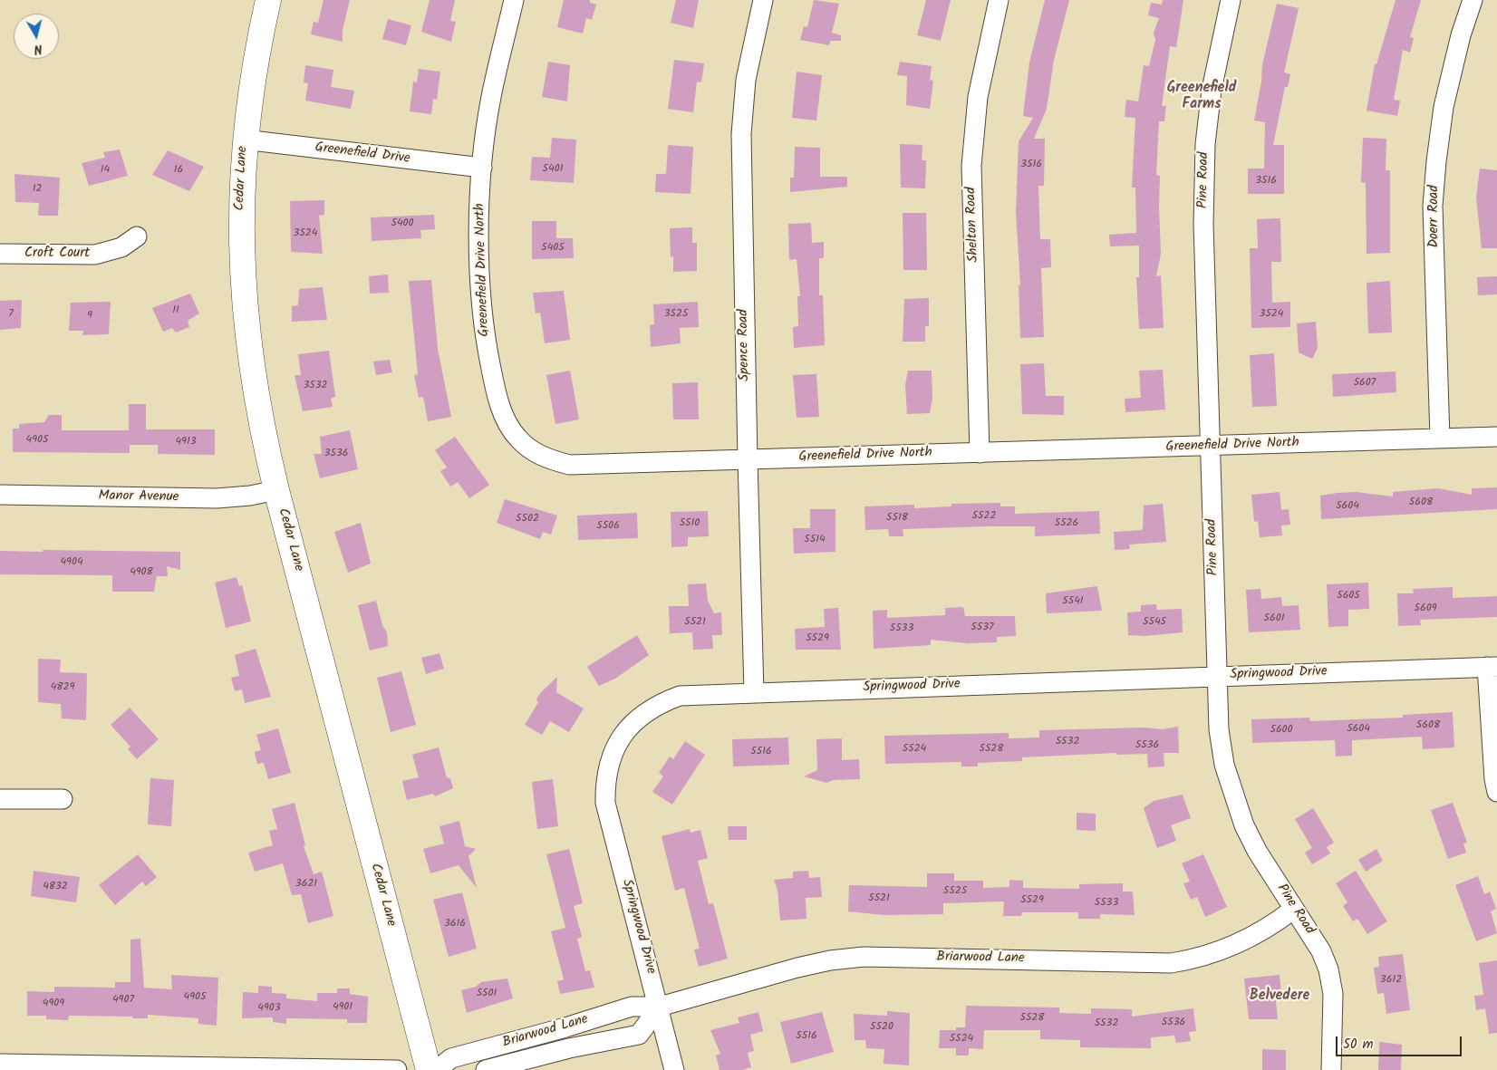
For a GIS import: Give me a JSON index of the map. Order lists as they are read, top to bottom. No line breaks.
{"streets":{"main road":["Cedar Lane"],"street":["Greenefield Drive","Pine Road","Doerr Road","Shelton Road","Croft Court","Greenefield Drive North","Spence Road","Manor Avenue","Springwood Drive","Briarwood Lane"]},"crossings":[["Greenefield Drive","Cedar Lane"],["Greenefield Drive","Greenefield Drive North"],["Cedar Lane","Manor Avenue"],["Pine Road","Greenefield Drive North"],["Pine Road","Springwood Drive"],["Pine Road","Briarwood Lane"],["Doerr Road","Greenefield Drive North"],["Shelton Road","Greenefield Drive North"],["Greenefield Drive North","Spence Road"],["Spence Road","Springwood Drive"],["Springwood Drive","Briarwood Lane"]],"districts":["Greenefield Farms","Belvedere"],"house_numbers":["3516","5401","14","16","3516","12","5400","3524","5405","11","7","3525","3524","9","5607","3532","4905","4913","3536","5608","5604","5522","5518","5502","5510","5526","5506","5514","4904","4908","5605","5541","5609","5601","5521","5545","5537","5533","5529","4829","5608","5604","5600","5532","5536","5524","5528","5516","3621","4832","5525","5521","5529","5533","3616","3612","5501","4905","4907","4909","4901","4903","5528","5536","5532","5520","5516","5524"],"scale_bar":"50 m","north":"bottom"}
